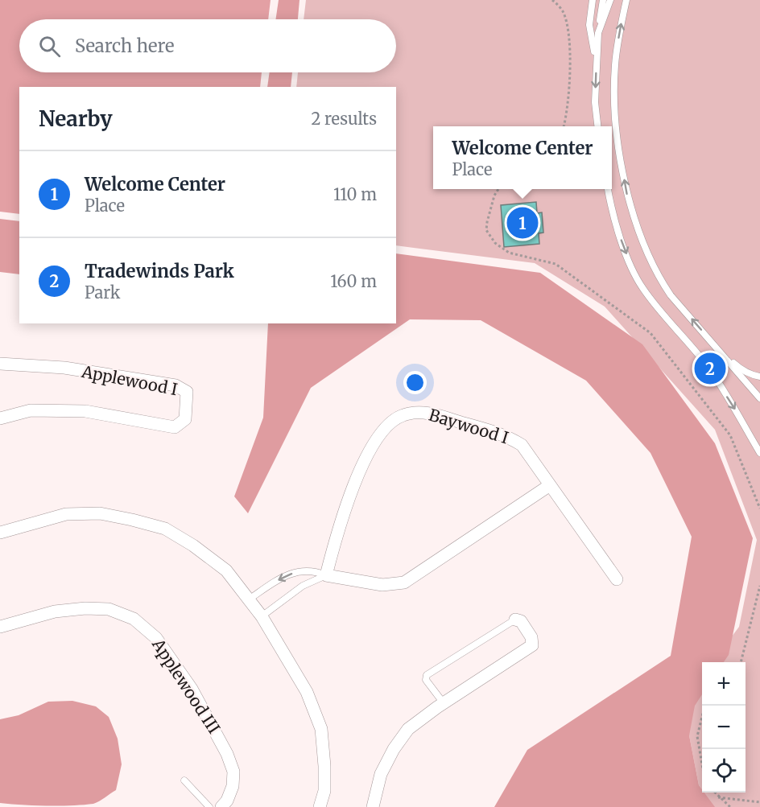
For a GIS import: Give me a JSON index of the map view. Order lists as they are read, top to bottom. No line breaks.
{"streets":{"street":["Applewood I","Baywood I","Applewood III"]},"page":{"search":"Search here","heading":["Nearby","2 results"],"popup":["Welcome Center","Place"],"list":[{"mark":"1","name":"Welcome Center","note":"Place","value":"110 m"},{"mark":"2","name":"Tradewinds Park","note":"Park","value":"160 m"}],"pins":["1","2"],"map_buttons":["+","−"]}}
